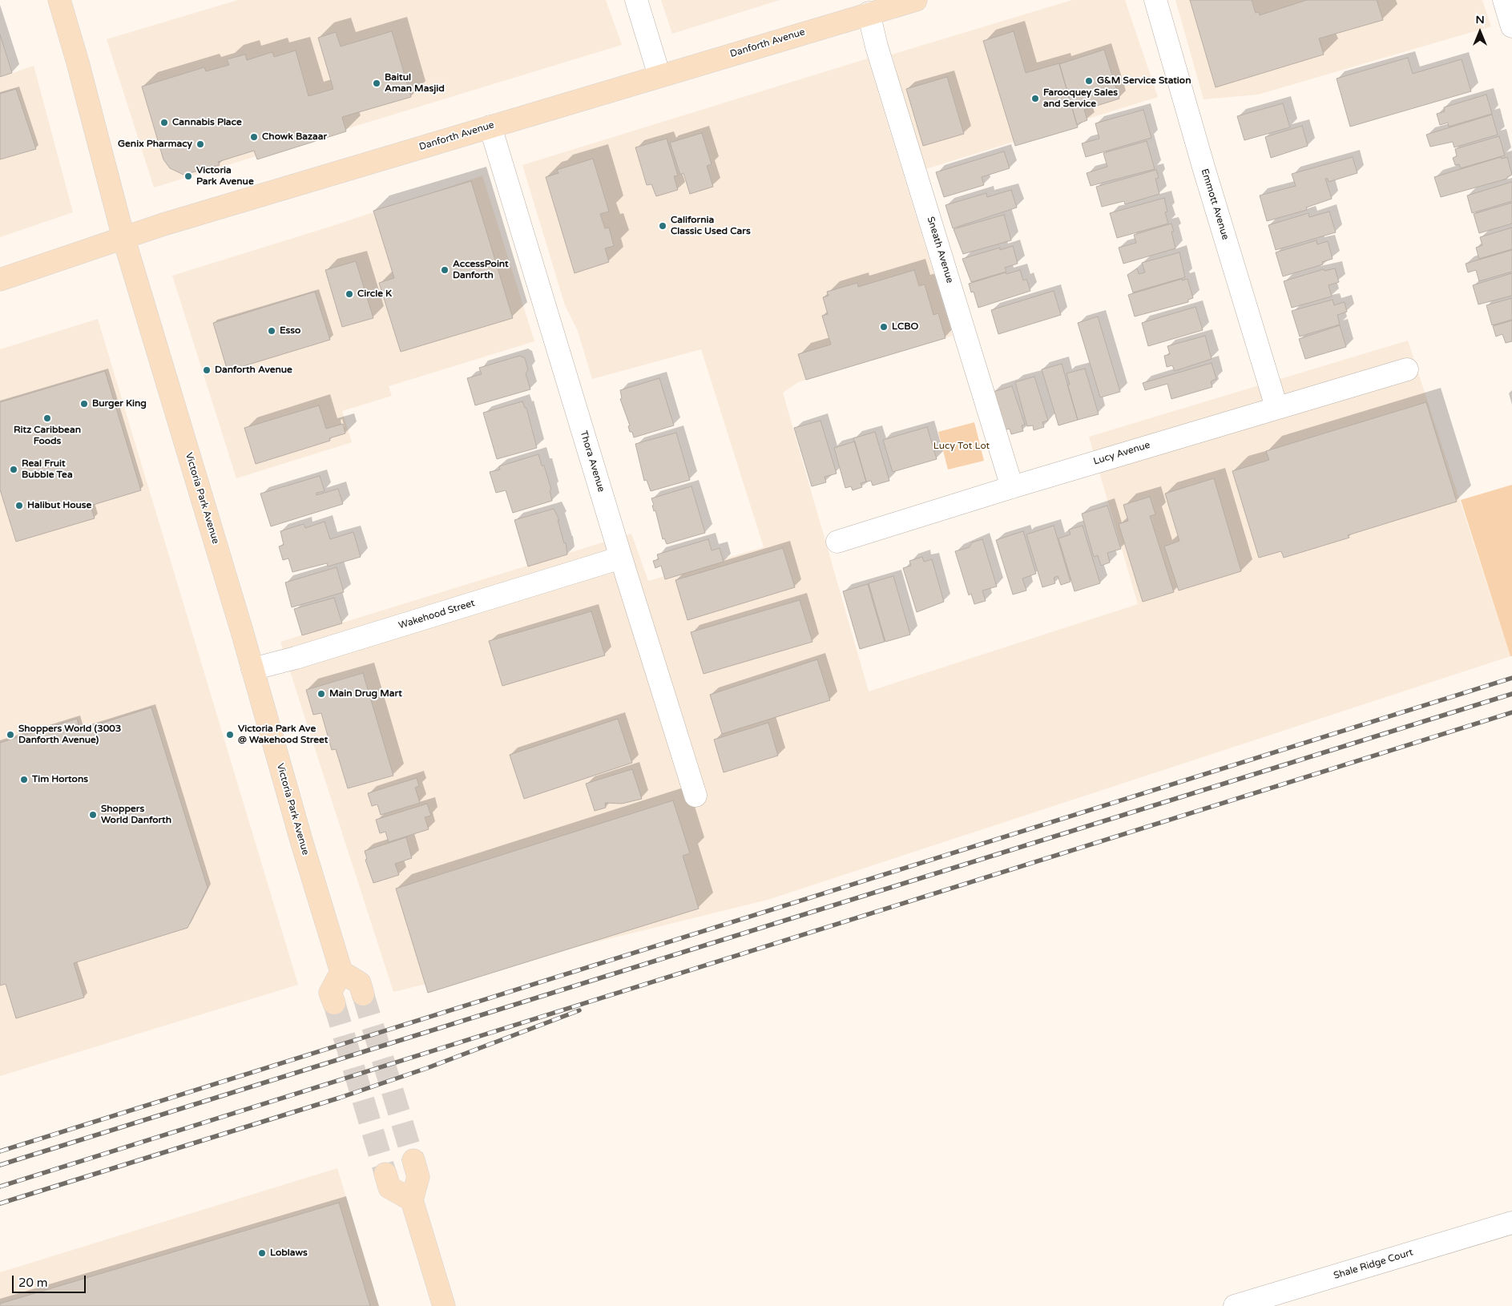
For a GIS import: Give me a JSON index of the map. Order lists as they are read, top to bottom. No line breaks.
{"streets":{"main road":["Danforth Avenue","Victoria Park Avenue"],"street":["Emmott Avenue","Sneath Avenue","Lucy Avenue","Thora Avenue","Wakehood Street","Shale Ridge Court"]},"crossings":[["Danforth Avenue","Sneath Avenue"],["Danforth Avenue","Thora Avenue"],["Danforth Avenue","Victoria Park Avenue"],["Emmott Avenue","Lucy Avenue"],["Sneath Avenue","Lucy Avenue"],["Thora Avenue","Wakehood Street"],["Victoria Park Avenue","Wakehood Street"]],"parks":["Lucy Tot Lot"],"places":["G&M Service Station","Baitul Aman Masjid","Farooquey Sales and Service","Cannabis Place","Chowk Bazaar","Genix Pharmacy","Victoria Park Avenue","California Classic Used Cars","AccessPoint Danforth","Circle K","LCBO","Esso","Danforth Avenue","Burger King","Ritz Caribbean Foods","Real Fruit Bubble Tea","Halibut House","Main Drug Mart","Shoppers World (3003 Danforth Avenue)","Victoria Park Ave @ Wakehood Street","Tim Hortons","Shoppers World Danforth","Loblaws"],"scale_bar":"20 m","north":"top"}
